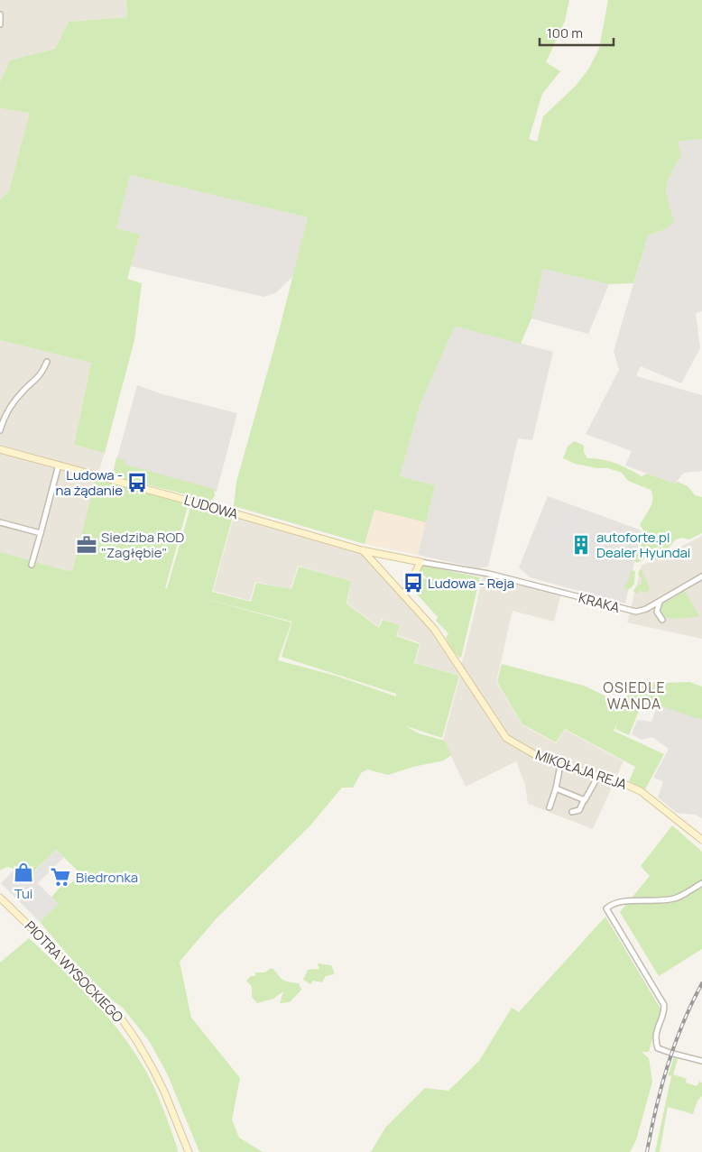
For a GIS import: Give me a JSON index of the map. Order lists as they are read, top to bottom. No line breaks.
{"streets":{"street":["LUDOWA","KRAKA","MIKOŁAJA REJA","PIOTRA WYSOCKIEGO"]},"crossings":[["LUDOWA","KRAKA"],["LUDOWA","MIKOŁAJA REJA"]],"districts":["OSIEDLE WANDA"],"places":{"bus stop":["Ludowa - na żądanie","Ludowa - Reja"],"office":["Siedziba ROD \"Zagłębie\""],"building":["autoforte.pl Dealer Hyundai"],"shop":["Tui"],"supermarket":["Biedronka"]},"scale_bar":"100 m"}
